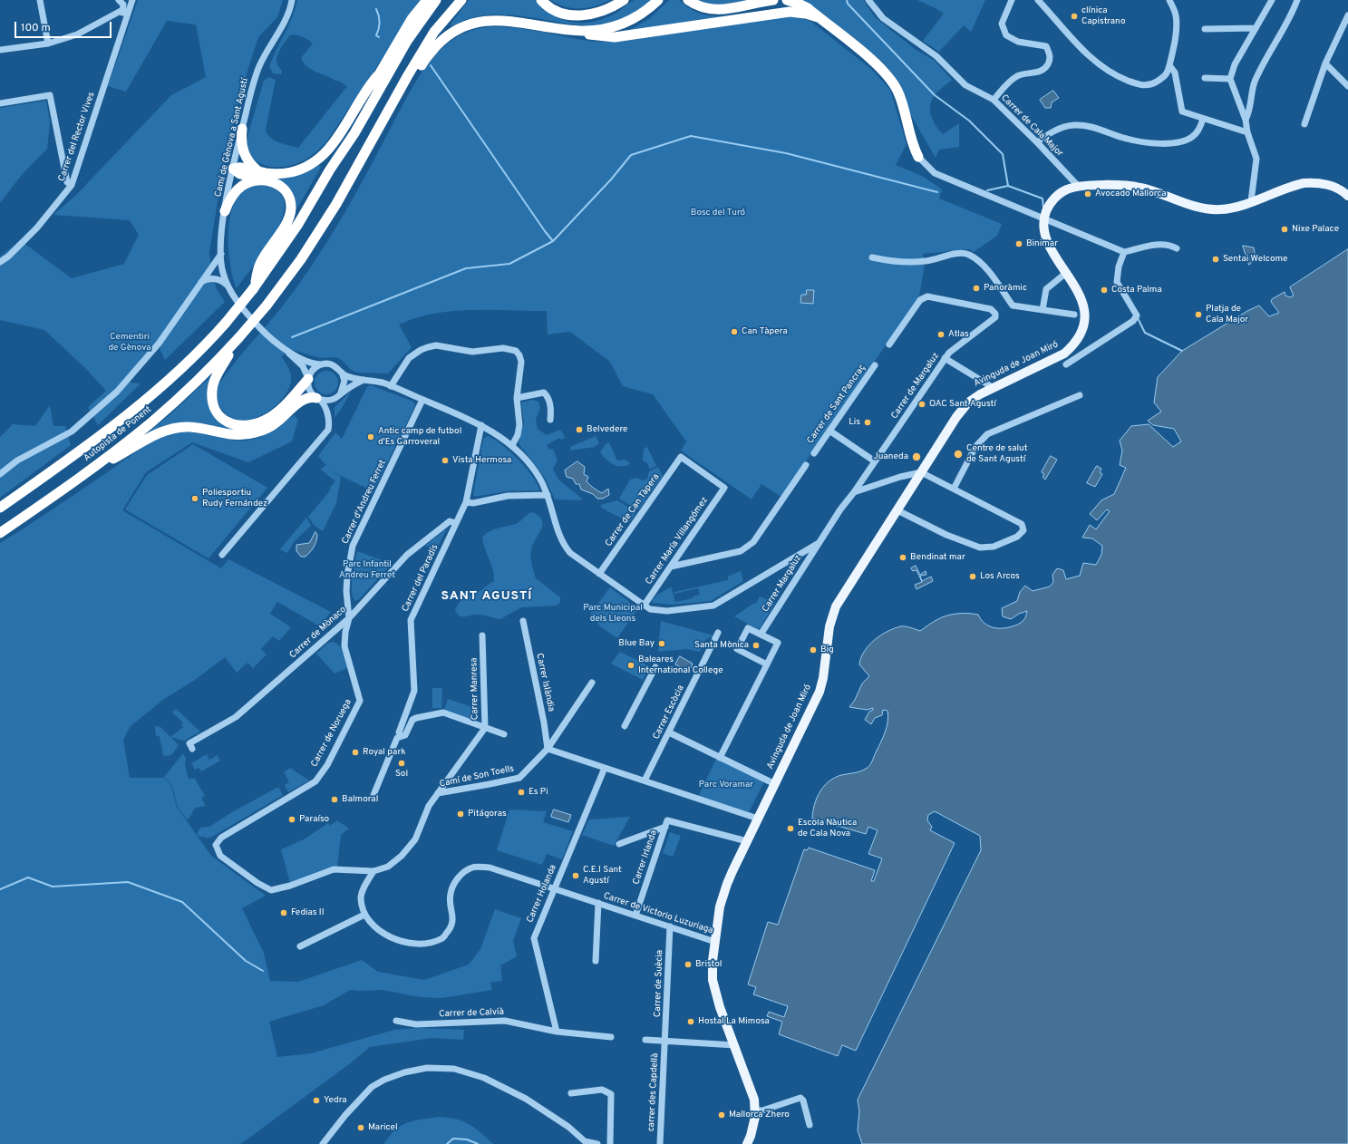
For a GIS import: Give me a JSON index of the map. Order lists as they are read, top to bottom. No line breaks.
{"streets":{"highway":["Autopista de Ponent"],"main road":["Avinguda de Joan Miró"],"street":["Carrer de Cala Major","Carrer del Rector Vives","Camí de Gènova a Sant Agustí","Carrer de Margaluz","Carrer de Sant Pancraç","Carrer d'Andreu Ferret","Carrer de Can Tàpera","Carrer María Villangómez","Carrer del Paradís","Carrer Margaluz","Carrer de Mònaco","Carrer Islàndia","Carrer Manresa","Carrer Escòcia","Carrer de Noruega","Camí de Son Toells","Carrer Irlanda","Carrer Holanda","Carrer de Victorio Luzuriaga","Carrer de Suècia","Carrer de Calvià","carrer des Capdellà"]},"crossings":[["Carrer de Cala Major","Avinguda de Joan Miró"],["Avinguda de Joan Miró","Carrer Irlanda"],["Avinguda de Joan Miró","Carrer de Victorio Luzuriaga"],["Carrer d'Andreu Ferret","Carrer de Mònaco"],["Carrer d'Andreu Ferret","Carrer de Noruega"],["Carrer de Can Tàpera","Carrer María Villangómez"],["Carrer del Paradís","Carrer de Mònaco"],["Carrer de Mònaco","Carrer de Noruega"],["Carrer Islàndia","Camí de Son Toells"],["Carrer Manresa","Camí de Son Toells"],["Carrer de Noruega","Camí de Son Toells"],["Carrer Irlanda","Carrer de Victorio Luzuriaga"],["Carrer Holanda","Carrer de Victorio Luzuriaga"],["Carrer Holanda","Carrer de Calvià"],["Carrer de Victorio Luzuriaga","Carrer de Suècia"],["Carrer de Suècia","carrer des Capdellà"]],"districts":["SANT AGUSTÍ"],"parks":["Bosc del Turó","Cementiri de Gènova","Parc Infantil Andreu Ferret","Parc Municipal dels Lleons","Parc Voramar"],"places":["clínica Capistrano","Avocado Mallorca","Nixe Palace","Binimar","Sentai Welcome","Panoràmic","Costa Palma","Platja de Cala Major","Can Tàpera","Atlas","OAC Sant Agustí","Lis","Belvedere","Antic camp de futbol d'Es Garroveral","Centre de salut de Sant Agustí","Juaneda","Vista Hermosa","Poliesportiu Rudy Fernández","Bendinat mar","Los Arcos","Blue Bay","Santa Mònica","Big","Baleares International College","Royal park","Sol","Es Pi","Balmoral","Pitágoras","Paraíso","Escola Nàutica de Cala Nova","C.E.I Sant Agustí","Fedias II","Bristol","Hostal La Mimosa","Yedra","Mallorca Zhero","Maricel"],"scale_bar":"100 m"}
